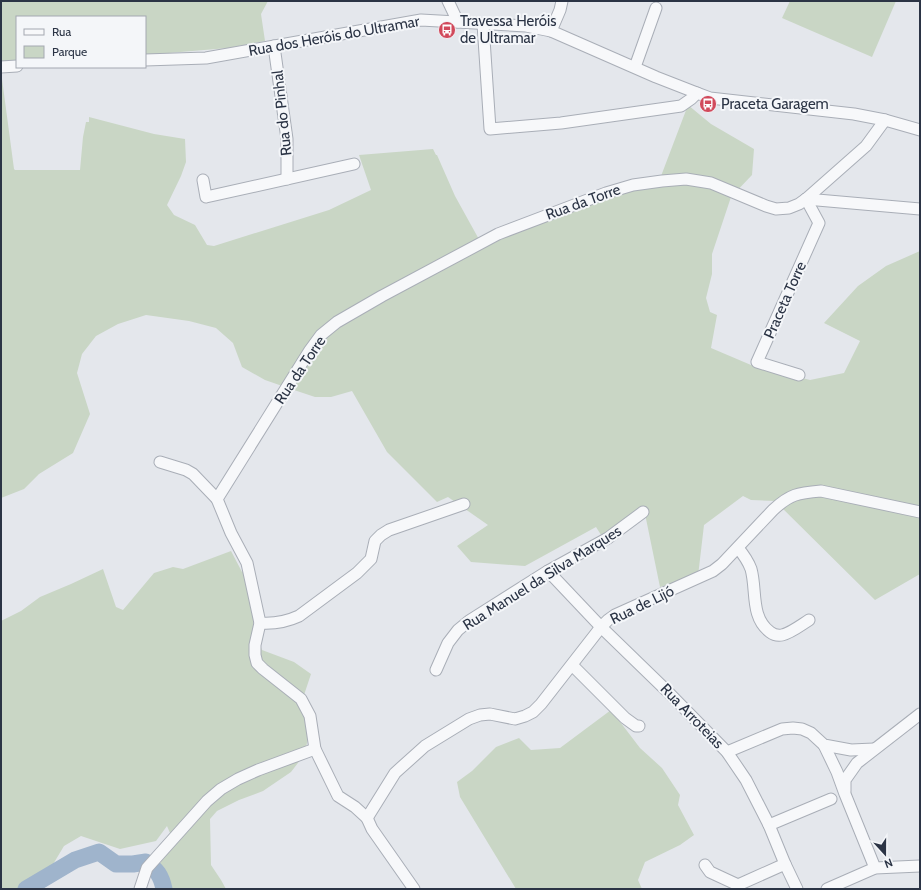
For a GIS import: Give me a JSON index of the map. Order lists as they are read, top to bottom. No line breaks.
{"streets":{"street":["Rua dos Heróis do Ultramar","Rua do Pinhal","Rua da Torre","Praceta Torre","Rua Manuel da Silva Marques","Rua de Lijó","Rua Arroteias"]},"crossings":[["Rua dos Heróis do Ultramar","Rua do Pinhal"],["Rua dos Heróis do Ultramar","Rua da Torre"],["Rua da Torre","Praceta Torre"],["Rua Manuel da Silva Marques","Rua Arroteias"],["Rua de Lijó","Rua Arroteias"]],"places":{"bus stop":["Travessa Heróis de Ultramar","Praceta Garagem"]},"legend":["Rua","Parque"],"north":"bottom"}
